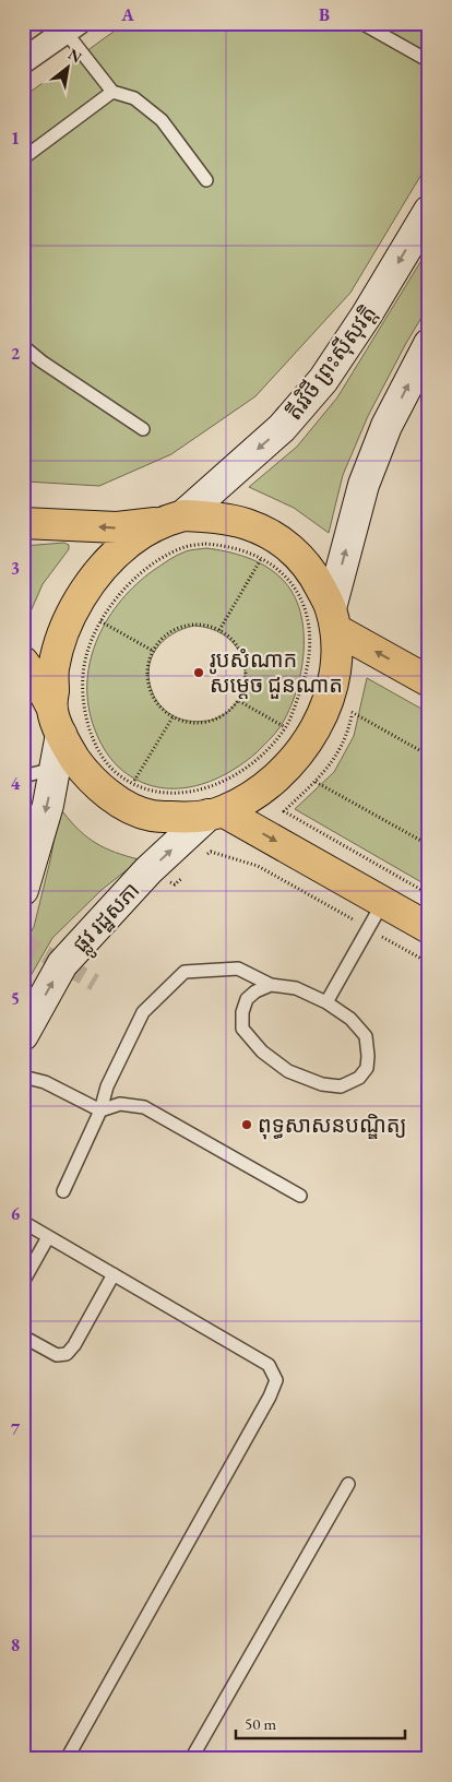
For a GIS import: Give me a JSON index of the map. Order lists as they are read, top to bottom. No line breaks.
{"streets":{"main road":["តីរវិថី ព្រះស៊ីសុវត្តិ","ផ្លូវ រដ្ឋសភា"]},"one_way":["ផ្លូវ រដ្ឋសភា"],"places":["រូបសំណាក សម្ដេច ជួនណាត","ពុទ្ធសាសនបណ្ឌិត្យ"],"scale_bar":"50 m","north":"top right","grid":{"columns":["A","B"],"rows":["1","2","3","4","5","6","7","8"]}}
